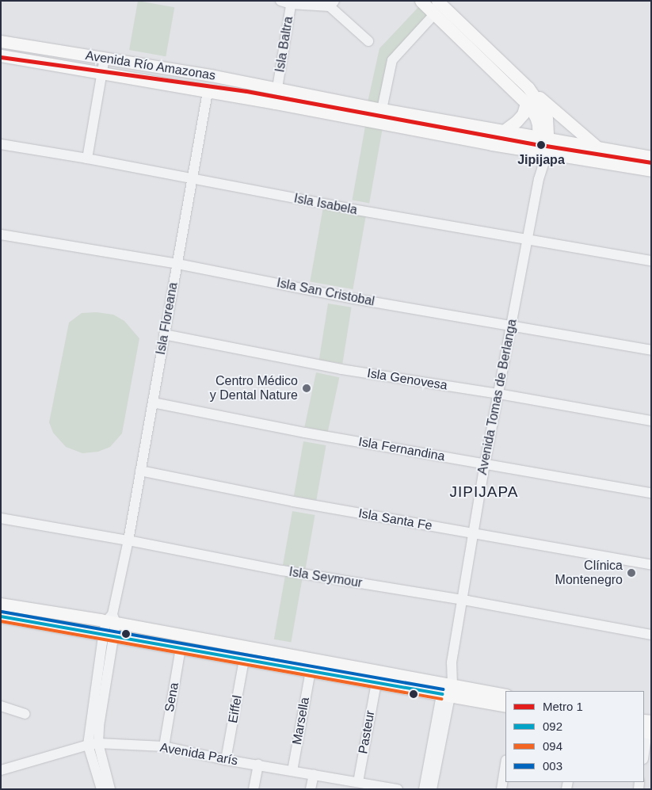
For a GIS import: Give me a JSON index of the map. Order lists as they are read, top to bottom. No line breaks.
{"streets":{"main road":["Avenida Río Amazonas"],"street":["Isla Baltra","Isla Isabela","Isla San Cristobal","Isla Floreana","Isla Genovesa","Avenida Tomas de Berlanga","Isla Fernandina","Isla Santa Fe","Isla Seymour","Sena","Eiffel","Marsella","Pasteur","Avenida París"]},"crossings":[["Isla Baltra","Avenida Río Amazonas"],["Avenida Río Amazonas","Isla Floreana"],["Avenida Río Amazonas","Avenida Tomas de Berlanga"],["Isla Isabela","Isla Floreana"],["Isla Isabela","Avenida Tomas de Berlanga"],["Isla San Cristobal","Isla Floreana"],["Isla San Cristobal","Avenida Tomas de Berlanga"],["Isla Floreana","Isla Genovesa"],["Isla Floreana","Isla Fernandina"],["Isla Floreana","Isla Santa Fe"],["Isla Floreana","Isla Seymour"],["Isla Floreana","Avenida París"],["Isla Genovesa","Avenida Tomas de Berlanga"],["Avenida Tomas de Berlanga","Isla Fernandina"],["Avenida Tomas de Berlanga","Isla Santa Fe"],["Avenida Tomas de Berlanga","Isla Seymour"],["Sena","Avenida París"],["Eiffel","Avenida París"],["Marsella","Avenida París"],["Pasteur","Avenida París"]],"districts":["JIPIJAPA"],"places":["Jipijapa","Centro Médico y Dental Nature","Clínica Montenegro"],"lines":["metro line 1","transit line 003","transit line 092","transit line 094"],"legend":["Metro 1","092","094","003"]}
